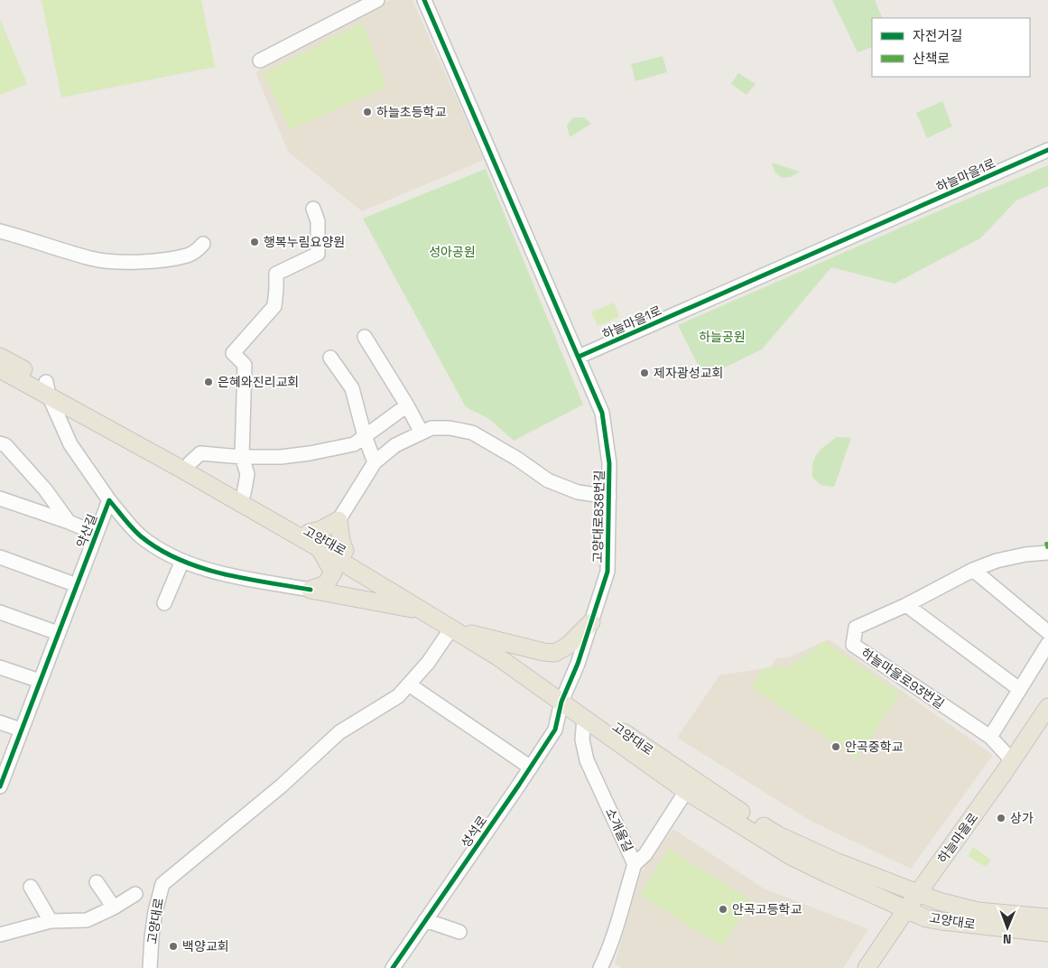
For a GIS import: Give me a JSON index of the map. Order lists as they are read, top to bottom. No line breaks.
{"streets":{"main road":["고양대로","하늘마을로"],"street":["하늘마을1로","고양대로838번길","약산길","하늘마을로93번길","소개울길","성석로"]},"crossings":[["하늘마을1로","고양대로838번길"],["고양대로838번길","고양대로"],["고양대로838번길","성석로"],["고양대로","소개울길"],["고양대로","성석로"],["고양대로","하늘마을로"],["하늘마을로93번길","하늘마을로"]],"parks":["성아공원","하늘공원"],"places":["하늘초등학교","행복누림요양원","제자광성교회","은혜와진리교회","안곡중학교","상가","안곡고등학교","백양교회"],"legend":["자전거길","산책로"],"north":"bottom"}
